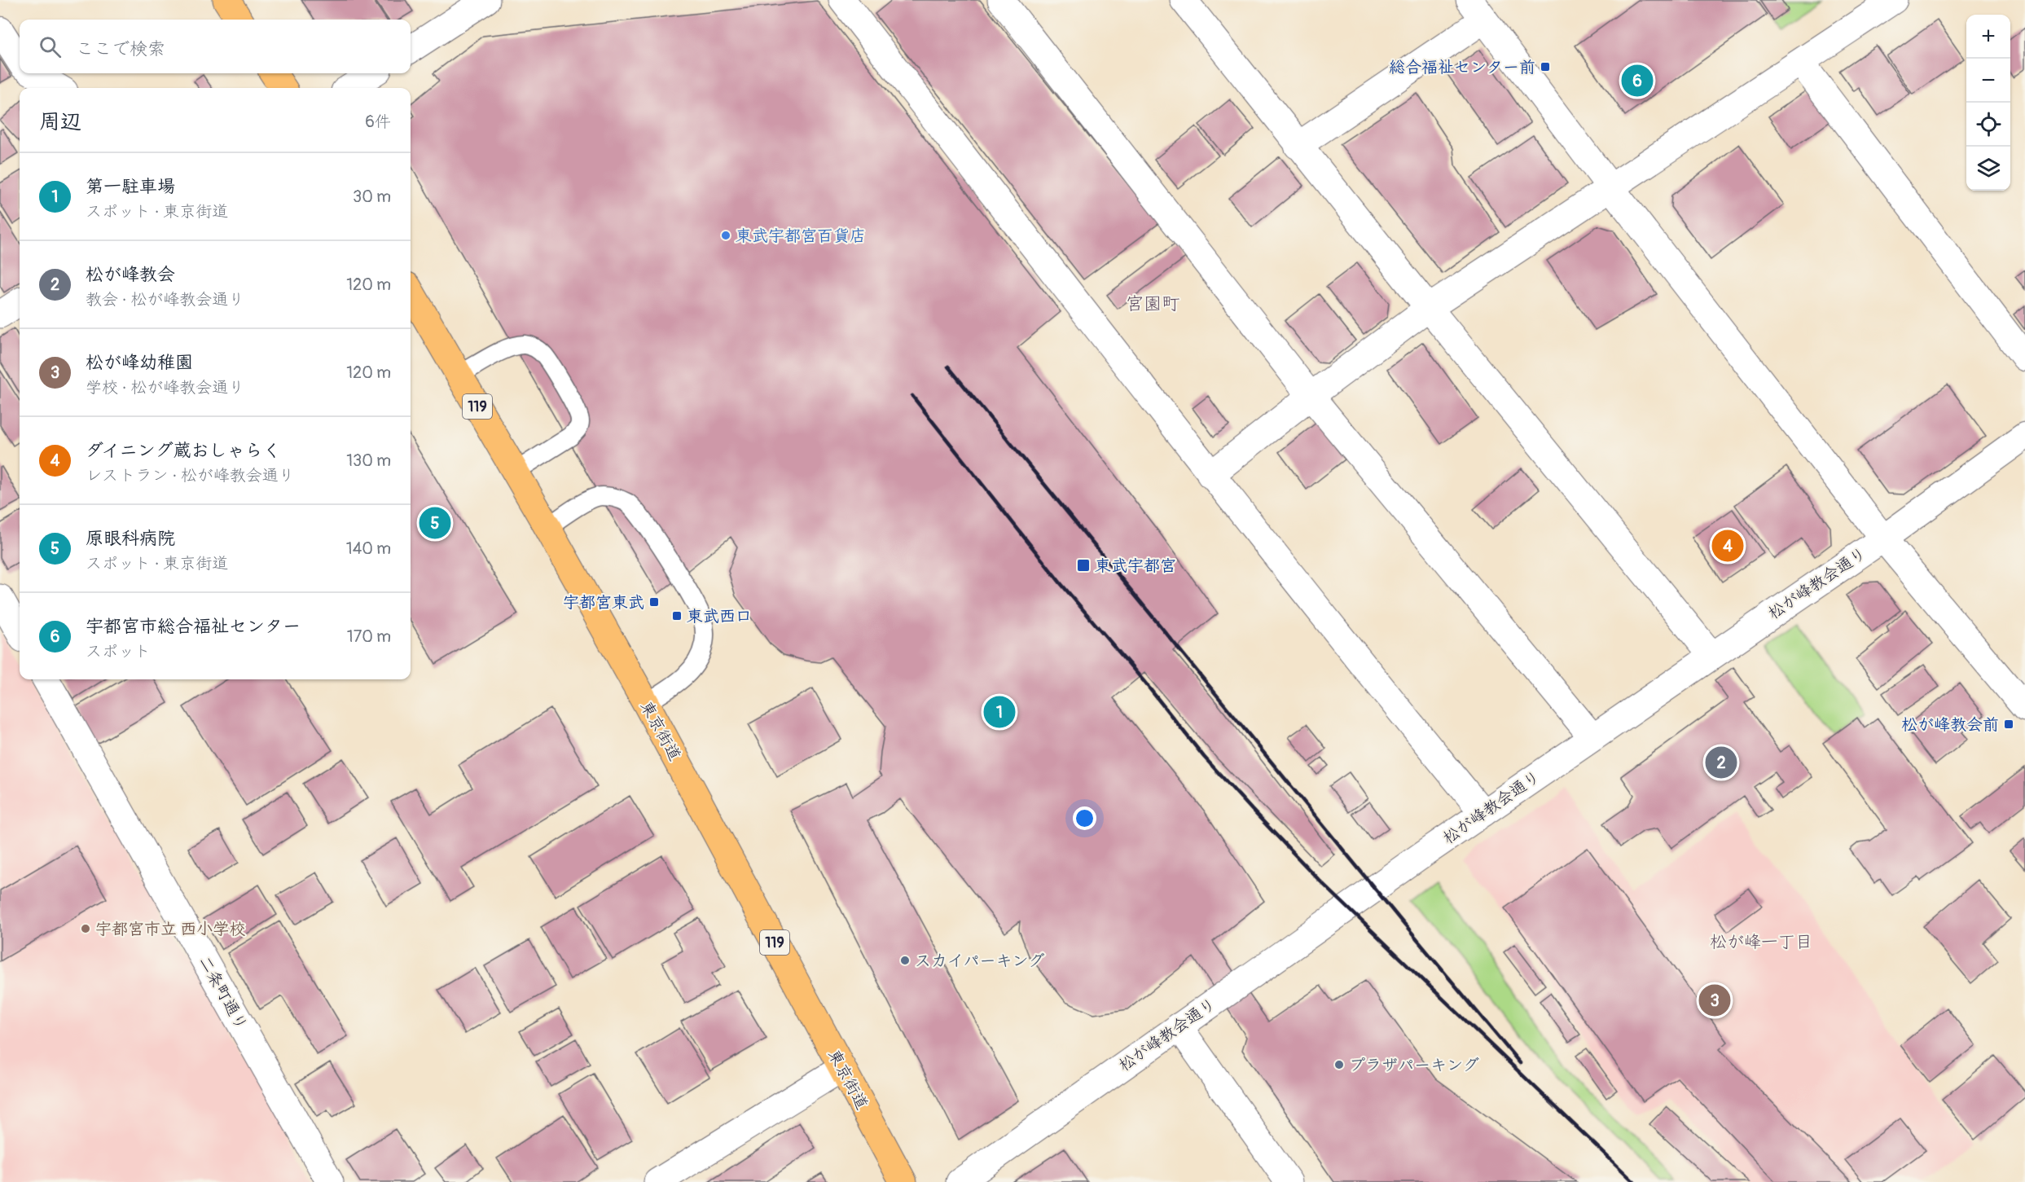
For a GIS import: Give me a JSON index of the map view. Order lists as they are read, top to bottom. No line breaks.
{"streets":{"highway":["119","東京街道"],"street":["松が峰教会通り","二条町通り"]},"districts":["宮園町","松が峰一丁目"],"places":{"transit":["総合福祉センター前","東武宇都宮","宇都宮東武","東武西口","松が峰教会前"],"other":["東武宇都宮百貨店","宇都宮市立 西小学校","スカイパーキング","プラザパーキング"]},"page":{"map_buttons":["+","−"],"search":"ここで検索","pins":["6","5","4","1","2","3"],"heading":["周辺","6件"],"list":[{"mark":"1","name":"第一駐車場","note":"スポット · 東京街道","value":"30 m"},{"mark":"2","name":"松が峰教会","note":"教会 · 松が峰教会通り","value":"120 m"},{"mark":"3","name":"松が峰幼稚園","note":"学校 · 松が峰教会通り","value":"120 m"},{"mark":"4","name":"ダイニング蔵おしゃらく","note":"レストラン · 松が峰教会通り","value":"130 m"},{"mark":"5","name":"原眼科病院","note":"スポット · 東京街道","value":"140 m"},{"mark":"6","name":"宇都宮市総合福祉センター","note":"スポット","value":"170 m"}]}}
